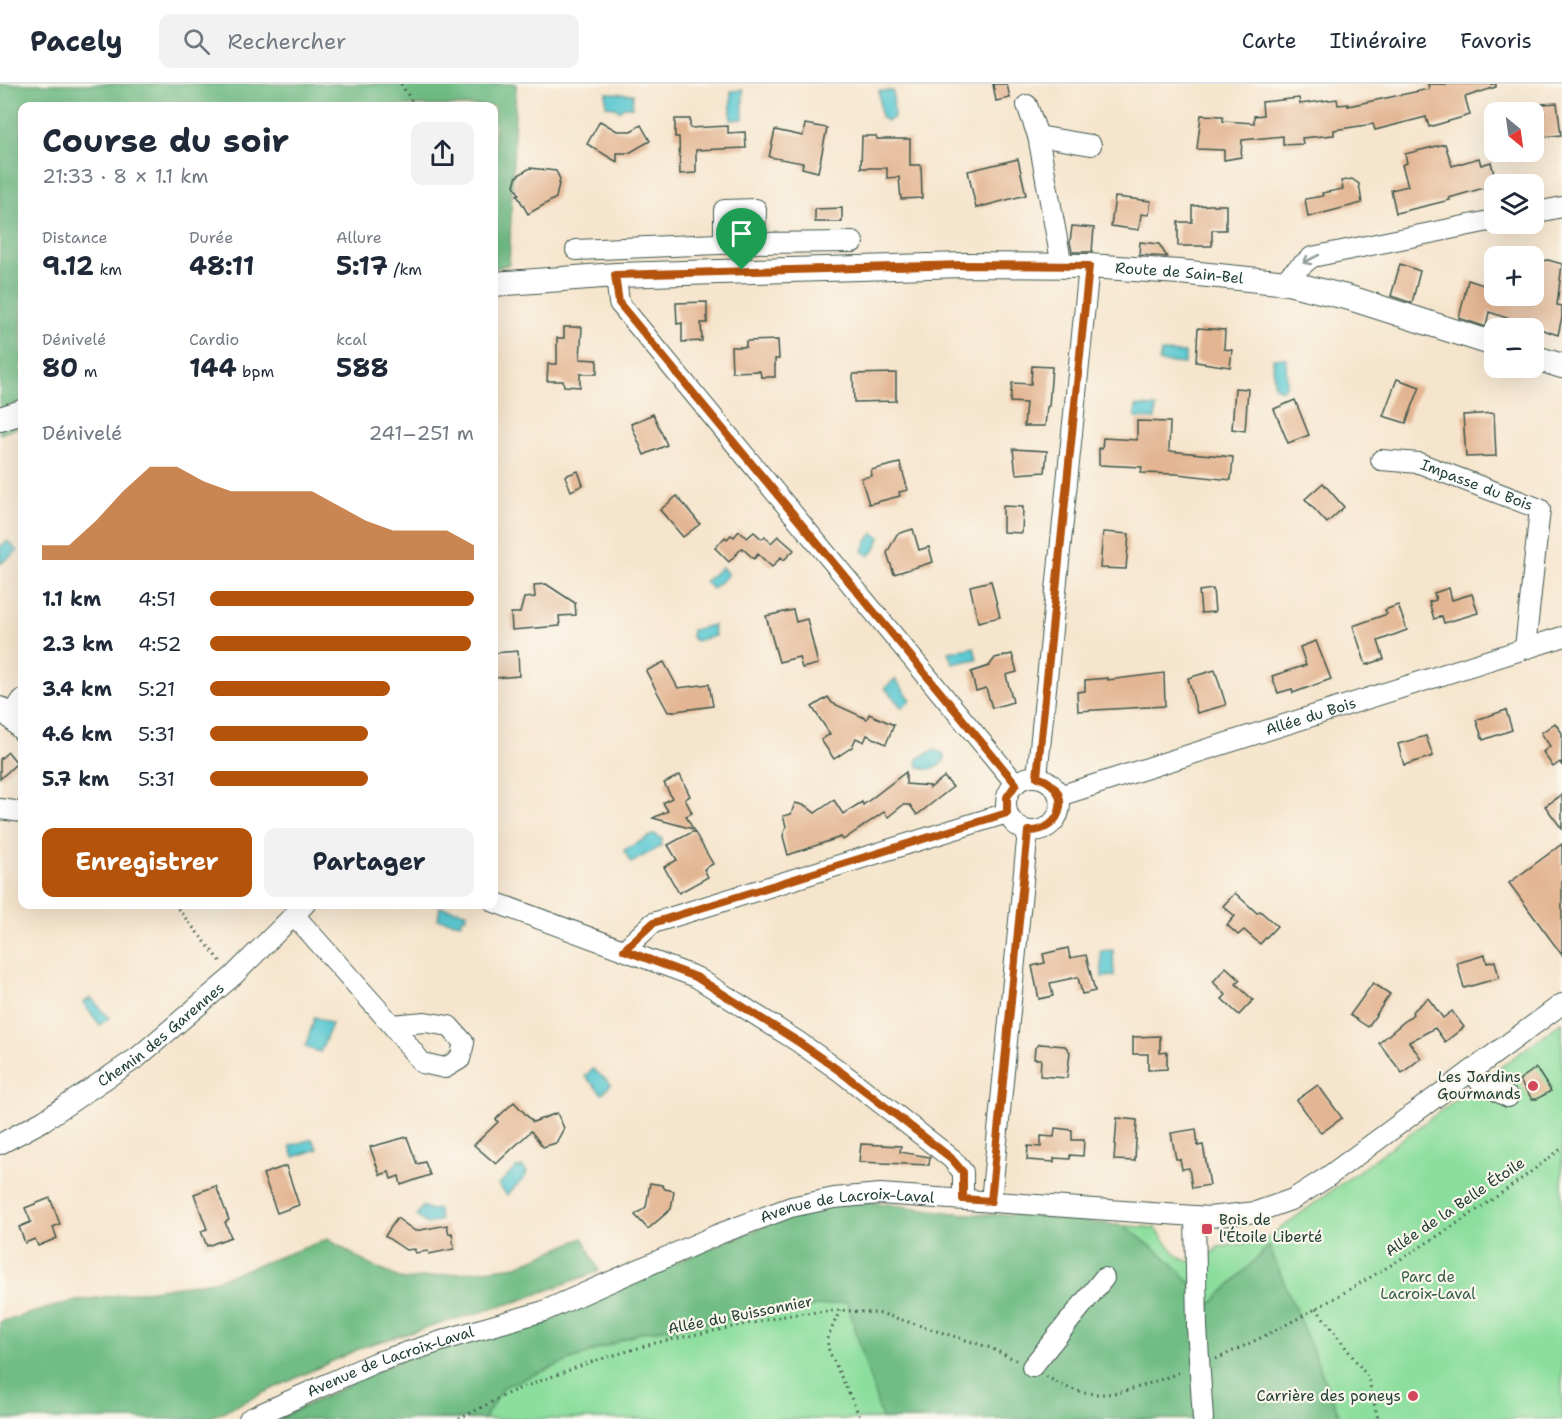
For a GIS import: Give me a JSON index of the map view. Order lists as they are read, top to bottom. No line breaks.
{"streets":{"main road":["Route de Sain-Bel"],"street":["Impasse du Bois","Allée du Bois","Chemin des Garennes","Avenue de Lacroix-Laval"],"path":["Allée de la Belle Étoile","Allée du Buissonnier"]},"crossings":[["Impasse du Bois","Allée du Bois"],["Allée de la Belle Étoile","Allée du Buissonnier"]],"parks":["Parc de Lacroix-Laval"],"places":{"other":["Les Jardins Gourmands","Carrière des poneys"],"transit":["Bois de l'Étoile Liberté"]},"north":"bottom right","page":{"header":"Pacely","search":"Rechercher","nav":["Carte","Itinéraire","Favoris"],"map_buttons":["+","−"],"heading":["Course du soir","21:33 · 8 × 1.1 km"],"stats":[["Distance","9.12 km"],["Durée","48:11"],["Allure","5:17 /km"],["Dénivelé","80 m"],["Cardio","144 bpm"],["kcal","588"]],"chart":["Dénivelé","241–251 m"],"list":[{"name":"1.1 km","note":"4:51"},{"name":"2.3 km","note":"4:52"},{"name":"3.4 km","note":"5:21"},{"name":"4.6 km","note":"5:31"},{"name":"5.7 km","note":"5:31"}],"buttons":["Enregistrer","Partager"]}}
